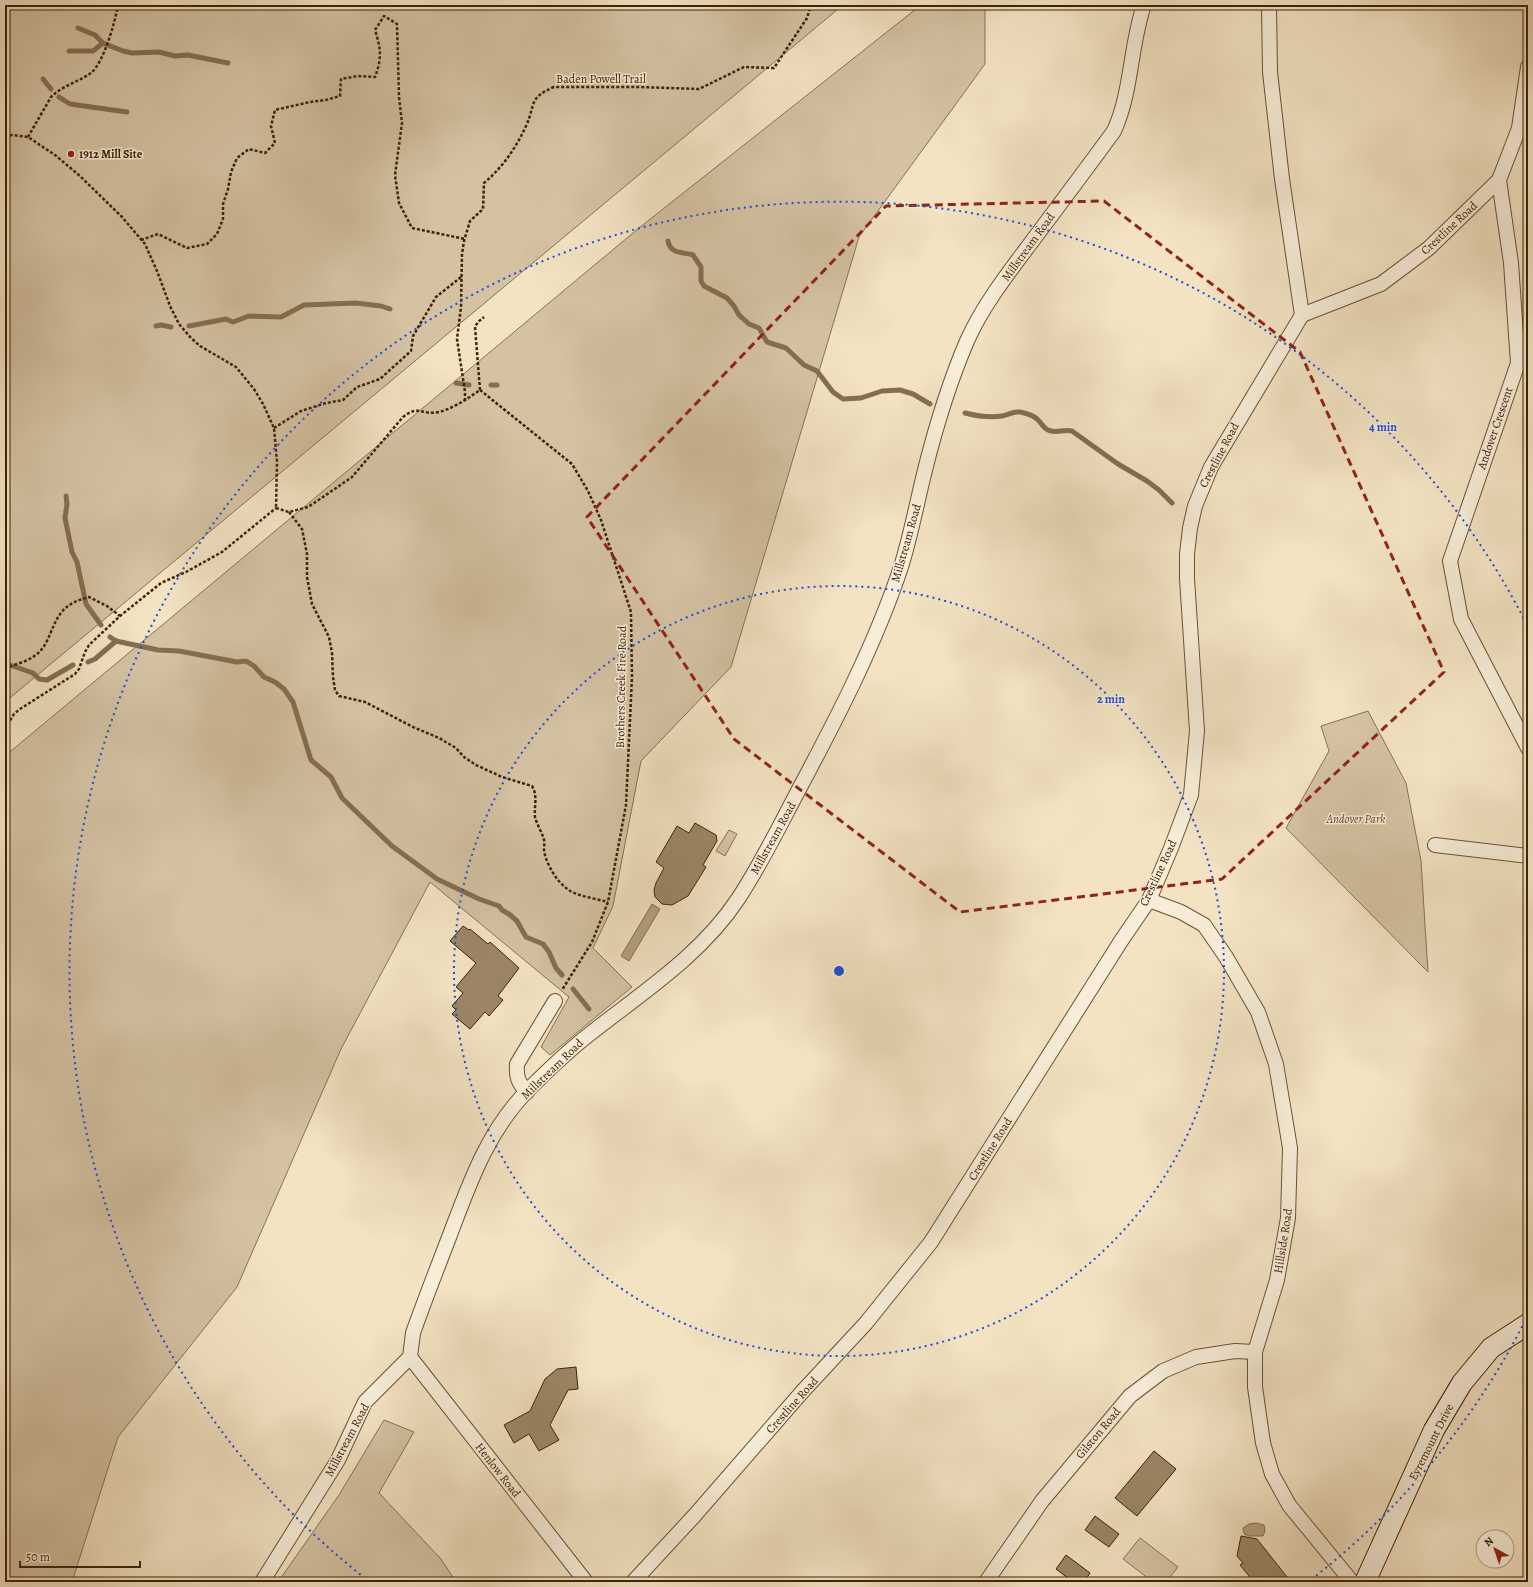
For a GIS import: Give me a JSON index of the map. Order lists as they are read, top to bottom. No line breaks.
{"streets":{"street":["Crestline Road","Millstream Road","Andover Crescent","Hillside Road","Gilston Road","Eyremount Drive","Henlow Road"],"path":["Baden Powell Trail","Brothers Creek Fire Road"]},"crossings":[["Crestline Road","Andover Crescent"],["Crestline Road","Hillside Road"],["Millstream Road","Henlow Road"],["Hillside Road","Gilston Road"]],"parks":["Andover Park"],"places":["1912 Mill Site"],"scale_bar":"50 m","north":"top left","rings":["4 min","2 min"]}
